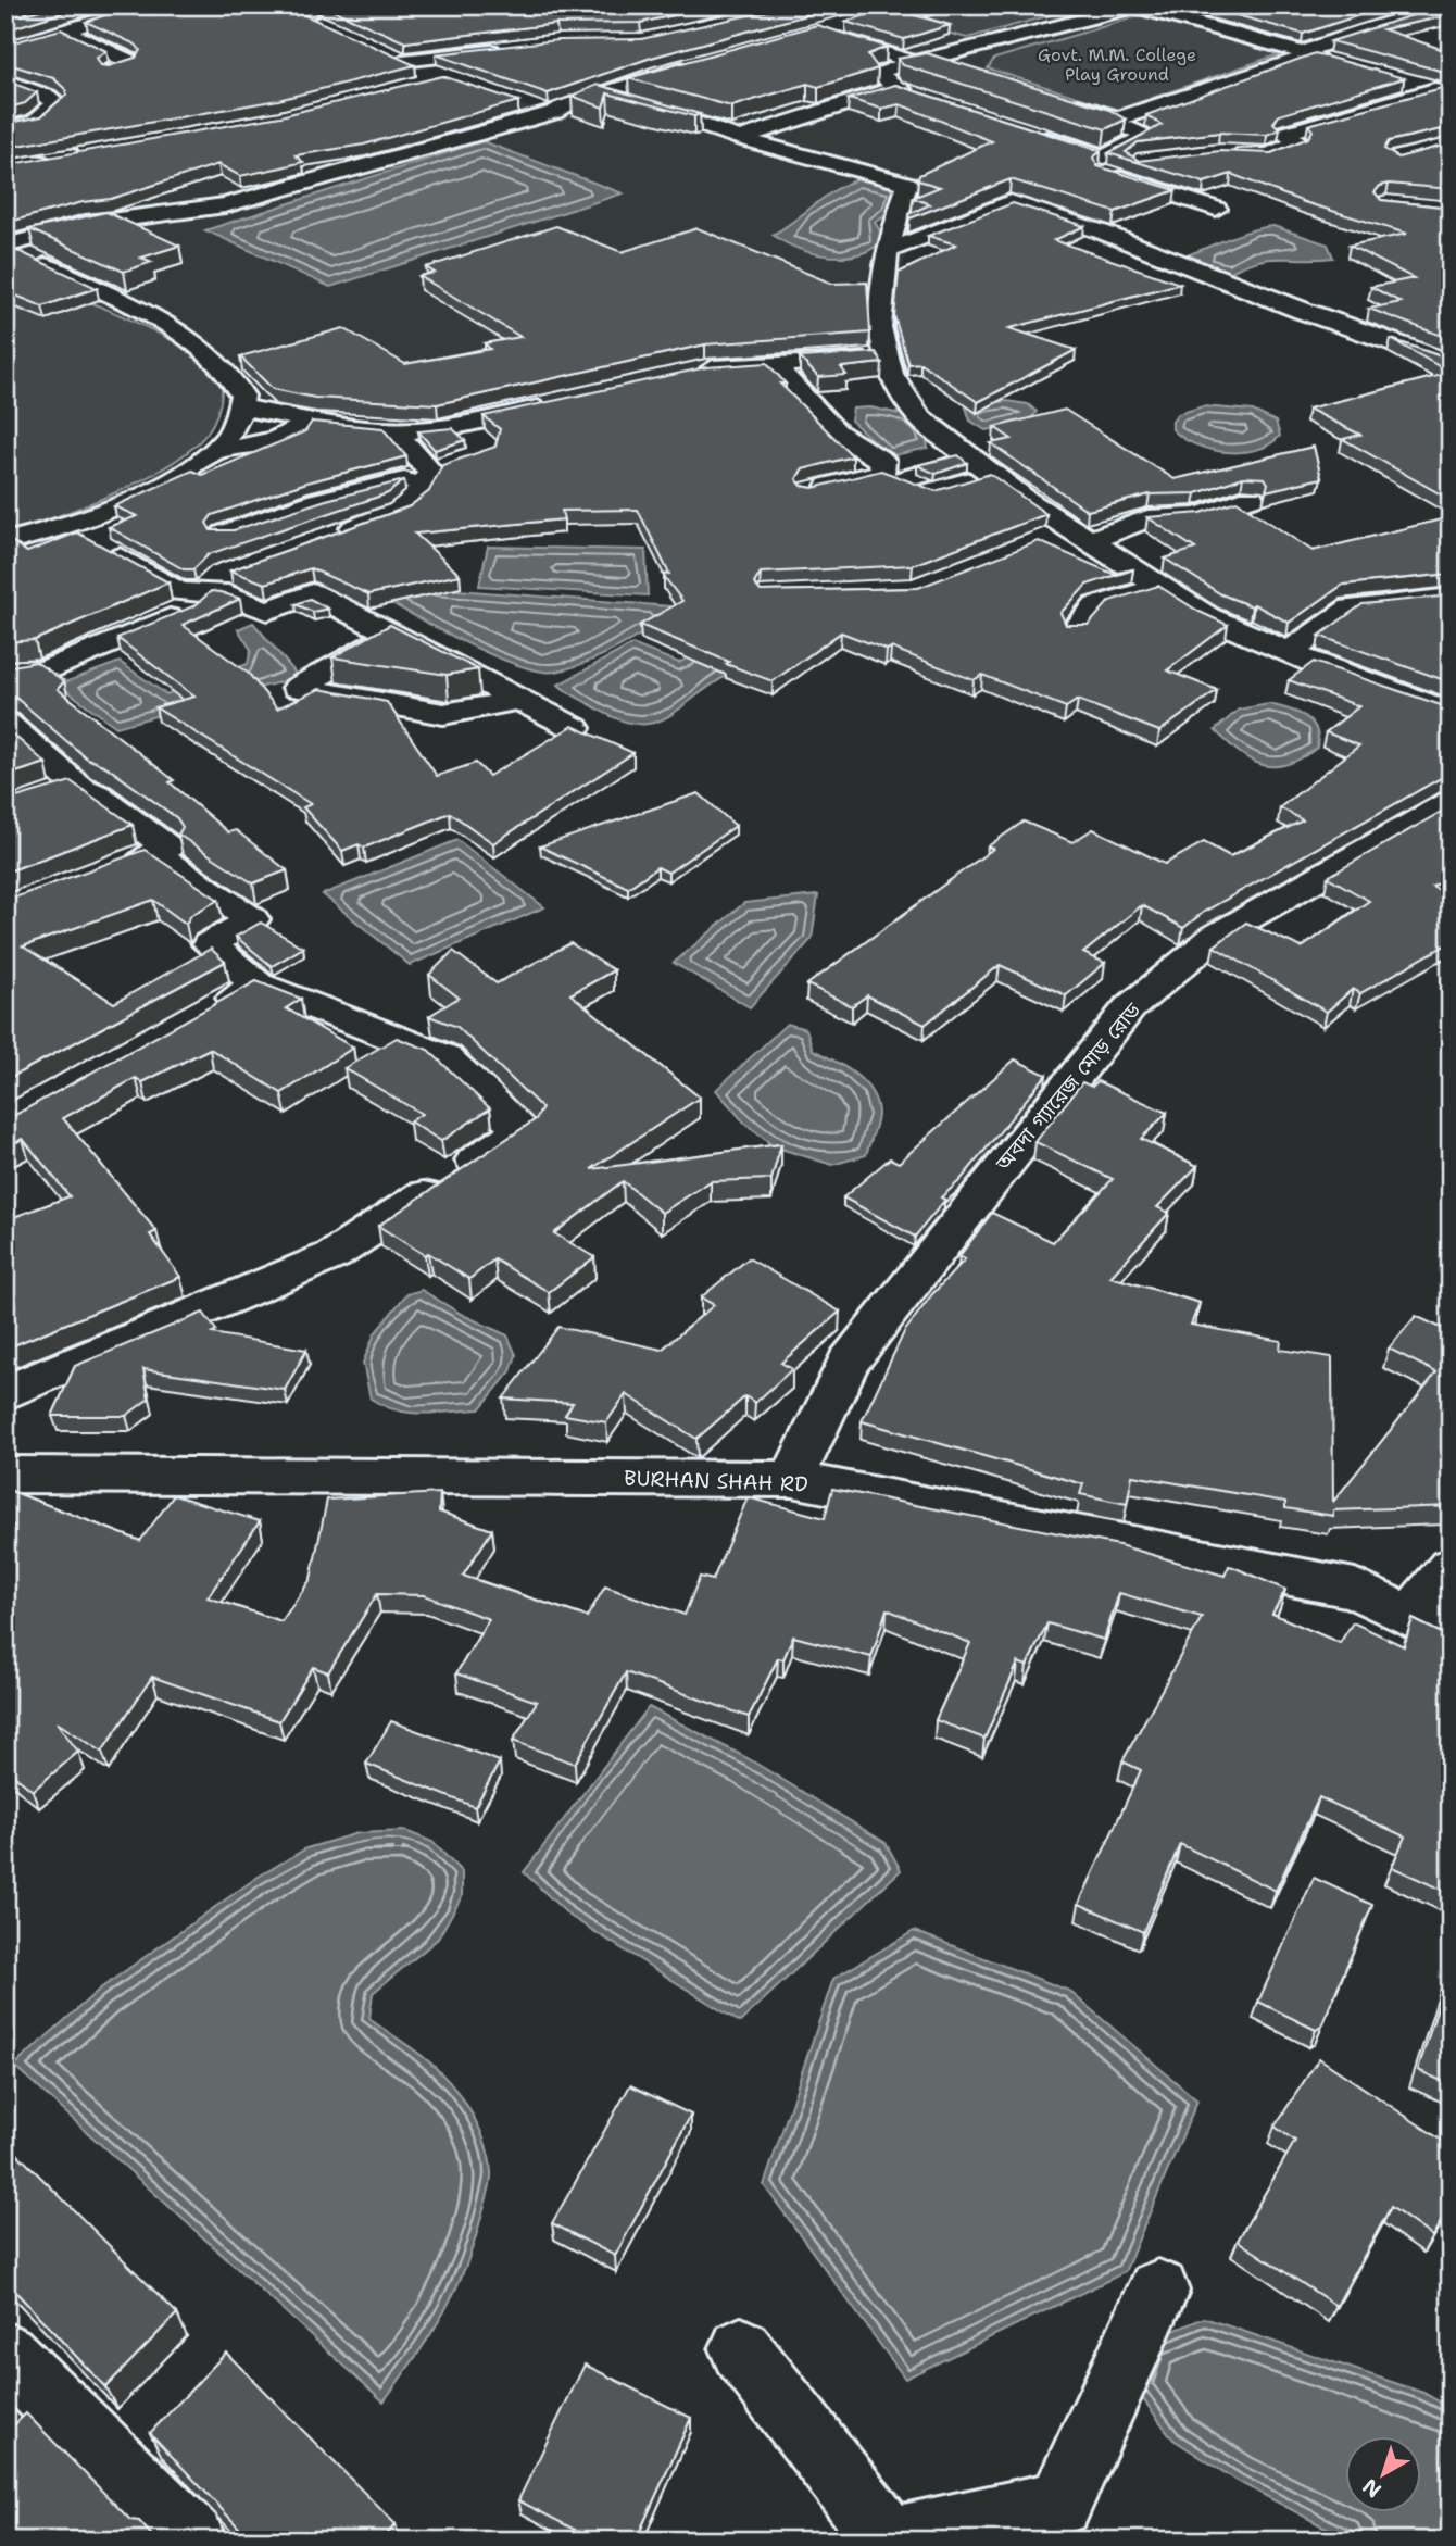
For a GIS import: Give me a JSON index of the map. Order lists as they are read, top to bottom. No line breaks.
{"streets":{"street":["অবদা গ্যারেজ মোড় রোড","BURHAN SHAH RD"]},"crossings":[["অবদা গ্যারেজ মোড় রোড","BURHAN SHAH RD"]],"parks":["Govt. M.M. College Play Ground"],"north":"bottom left"}
